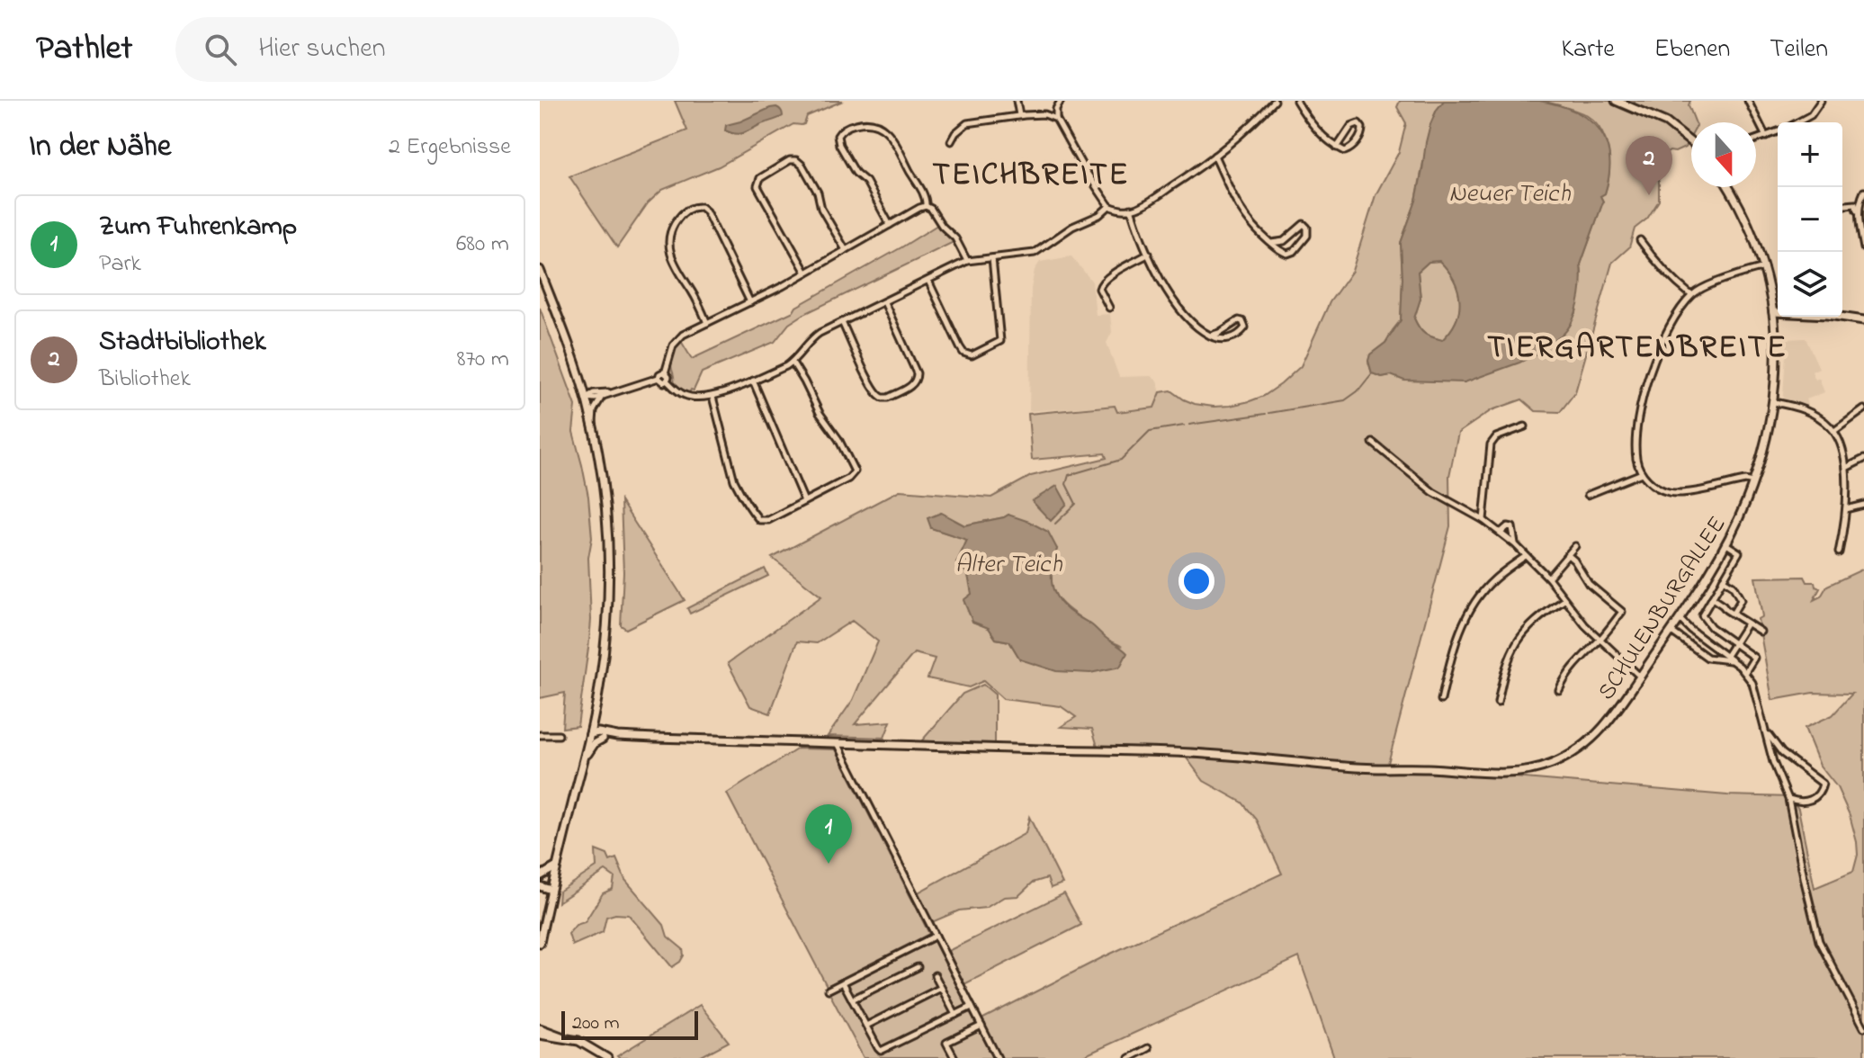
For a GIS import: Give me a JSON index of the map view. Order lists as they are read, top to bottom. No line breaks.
{"streets":{"street":["SCHULENBURGALLEE"]},"districts":["TEICHBREITE","TIERGARTENBREITE"],"water":["Neuer Teich","Alter Teich"],"scale_bar":"200 m","north":"bottom","page":{"header":"Pathlet","search":"Hier suchen","nav":["Karte","Ebenen","Teilen"],"heading":["In der Nähe","2 Ergebnisse"],"map_buttons":["+","−"],"pins":["2","1"],"list":[{"mark":"1","name":"Zum Fuhrenkamp","note":"Park","value":"680 m"},{"mark":"2","name":"Stadtbibliothek","note":"Bibliothek","value":"870 m"}],"scale":"200 m"}}
